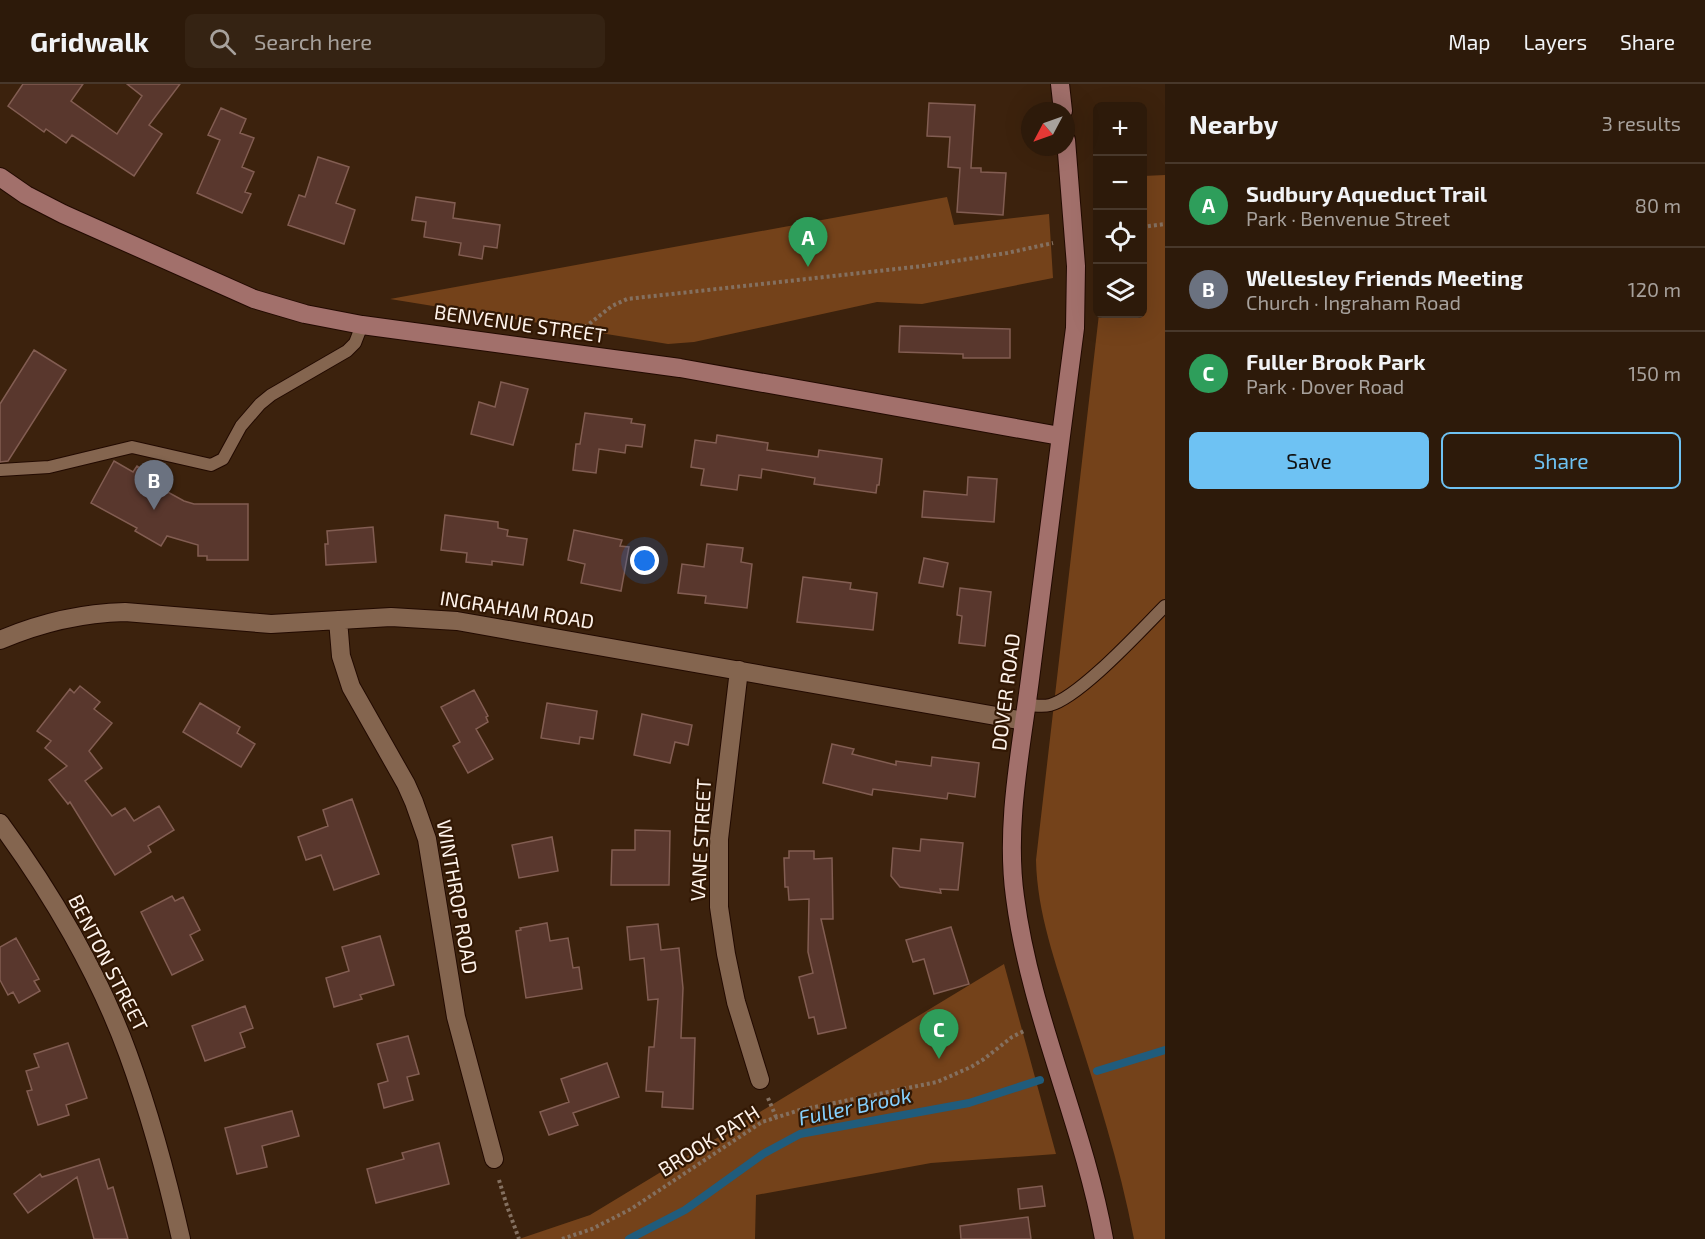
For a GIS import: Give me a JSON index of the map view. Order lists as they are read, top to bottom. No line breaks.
{"streets":{"street":["BENVENUE STREET","INGRAHAM ROAD","DOVER ROAD","VANE STREET","WINTHROP ROAD","BENTON STREET"],"path":["BROOK PATH"]},"crossings":[["BENVENUE STREET","DOVER ROAD"],["INGRAHAM ROAD","DOVER ROAD"],["INGRAHAM ROAD","VANE STREET"],["INGRAHAM ROAD","WINTHROP ROAD"],["DOVER ROAD","BROOK PATH"]],"water":["Fuller Brook"],"north":"bottom left","page":{"header":"Gridwalk","search":"Search here","nav":["Map","Layers","Share"],"heading":["Nearby","3 results"],"map_buttons":["+","−"],"list":[{"mark":"A","name":"Sudbury Aqueduct Trail","note":"Park · Benvenue Street","value":"80 m"},{"mark":"B","name":"Wellesley Friends Meeting","note":"Church · Ingraham Road","value":"120 m"},{"mark":"C","name":"Fuller Brook Park","note":"Park · Dover Road","value":"150 m"}],"pins":["A","B","C"],"buttons":["Save","Share"]}}
